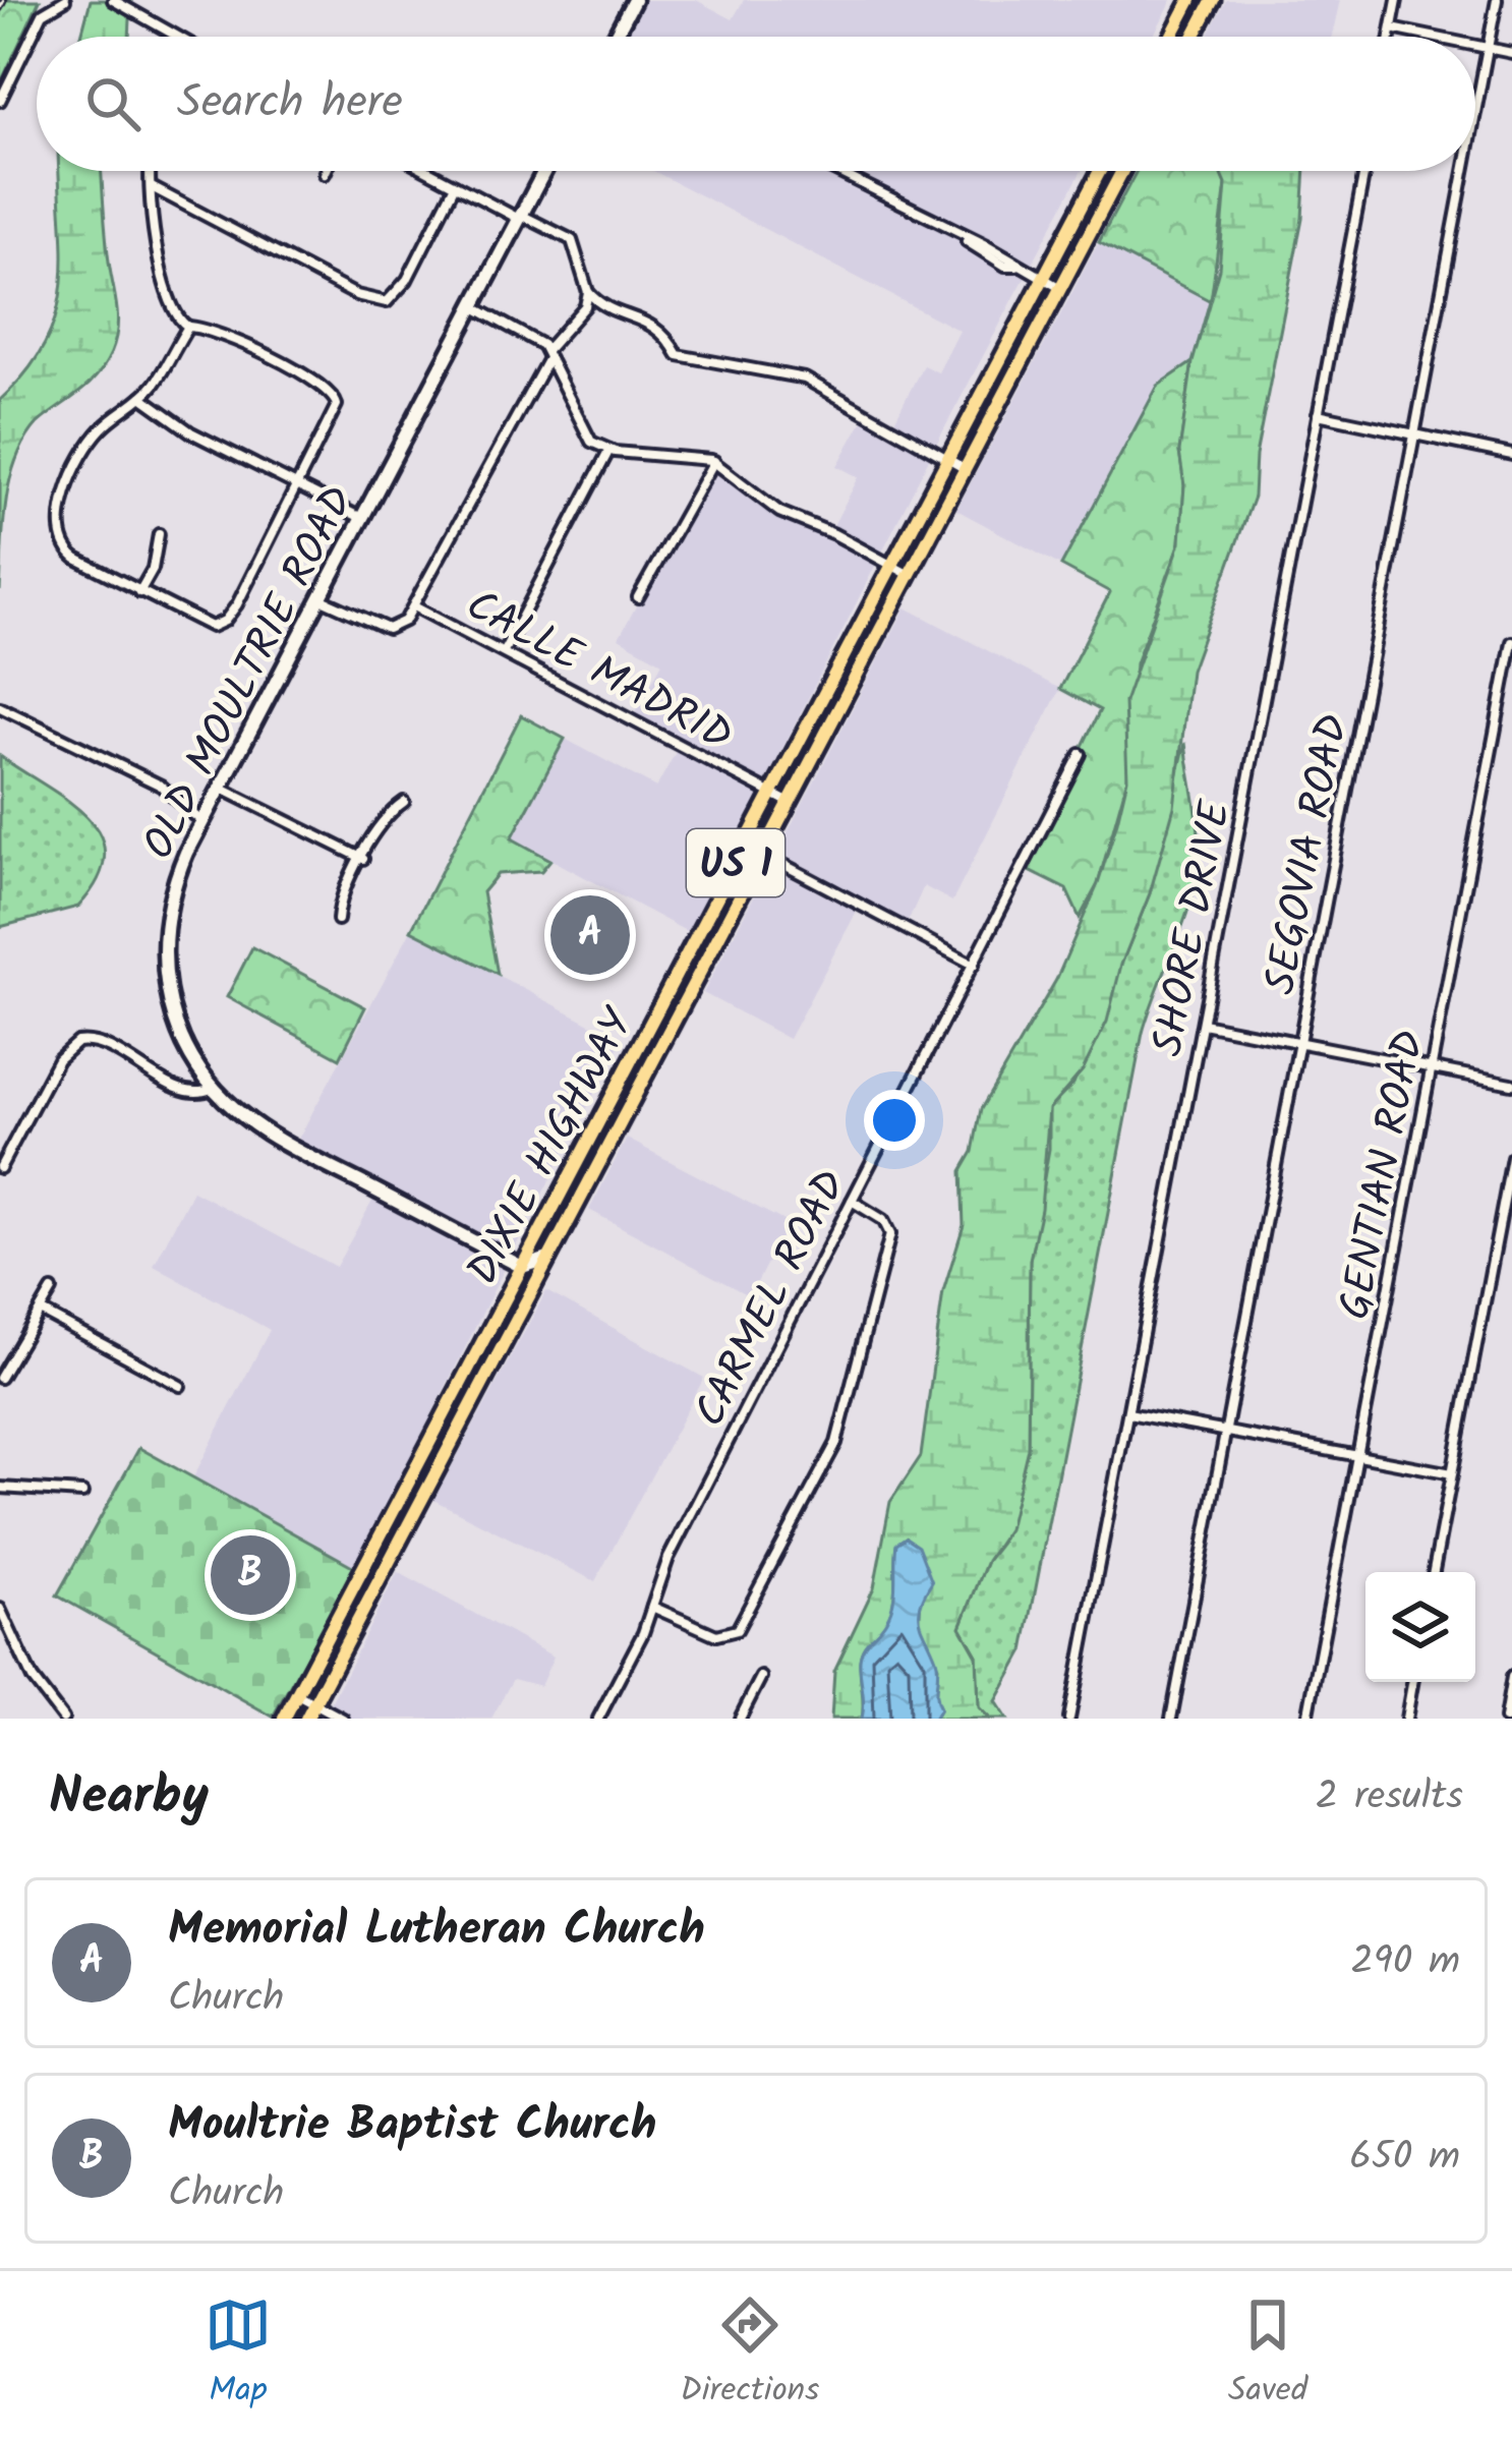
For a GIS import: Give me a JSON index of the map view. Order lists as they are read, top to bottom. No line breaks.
{"streets":{"main road":["OLD MOULTRIE ROAD","US 1","DIXIE HIGHWAY"],"street":["CALLE MADRID","SEGOVIA ROAD","SHORE DRIVE","GENTIAN ROAD","CARMEL ROAD"]},"crossings":[["CALLE MADRID","OLD MOULTRIE ROAD"],["CALLE MADRID","US 1"],["CALLE MADRID","DIXIE HIGHWAY"],["OLD MOULTRIE ROAD","DIXIE HIGHWAY"]],"page":{"search":"Search here","pins":["A","B"],"heading":["Nearby","2 results"],"list":[{"mark":"A","name":"Memorial Lutheran Church","note":"Church","value":"290 m"},{"mark":"B","name":"Moultrie Baptist Church","note":"Church","value":"650 m"}],"nav":["Map","Directions","Saved"]}}
